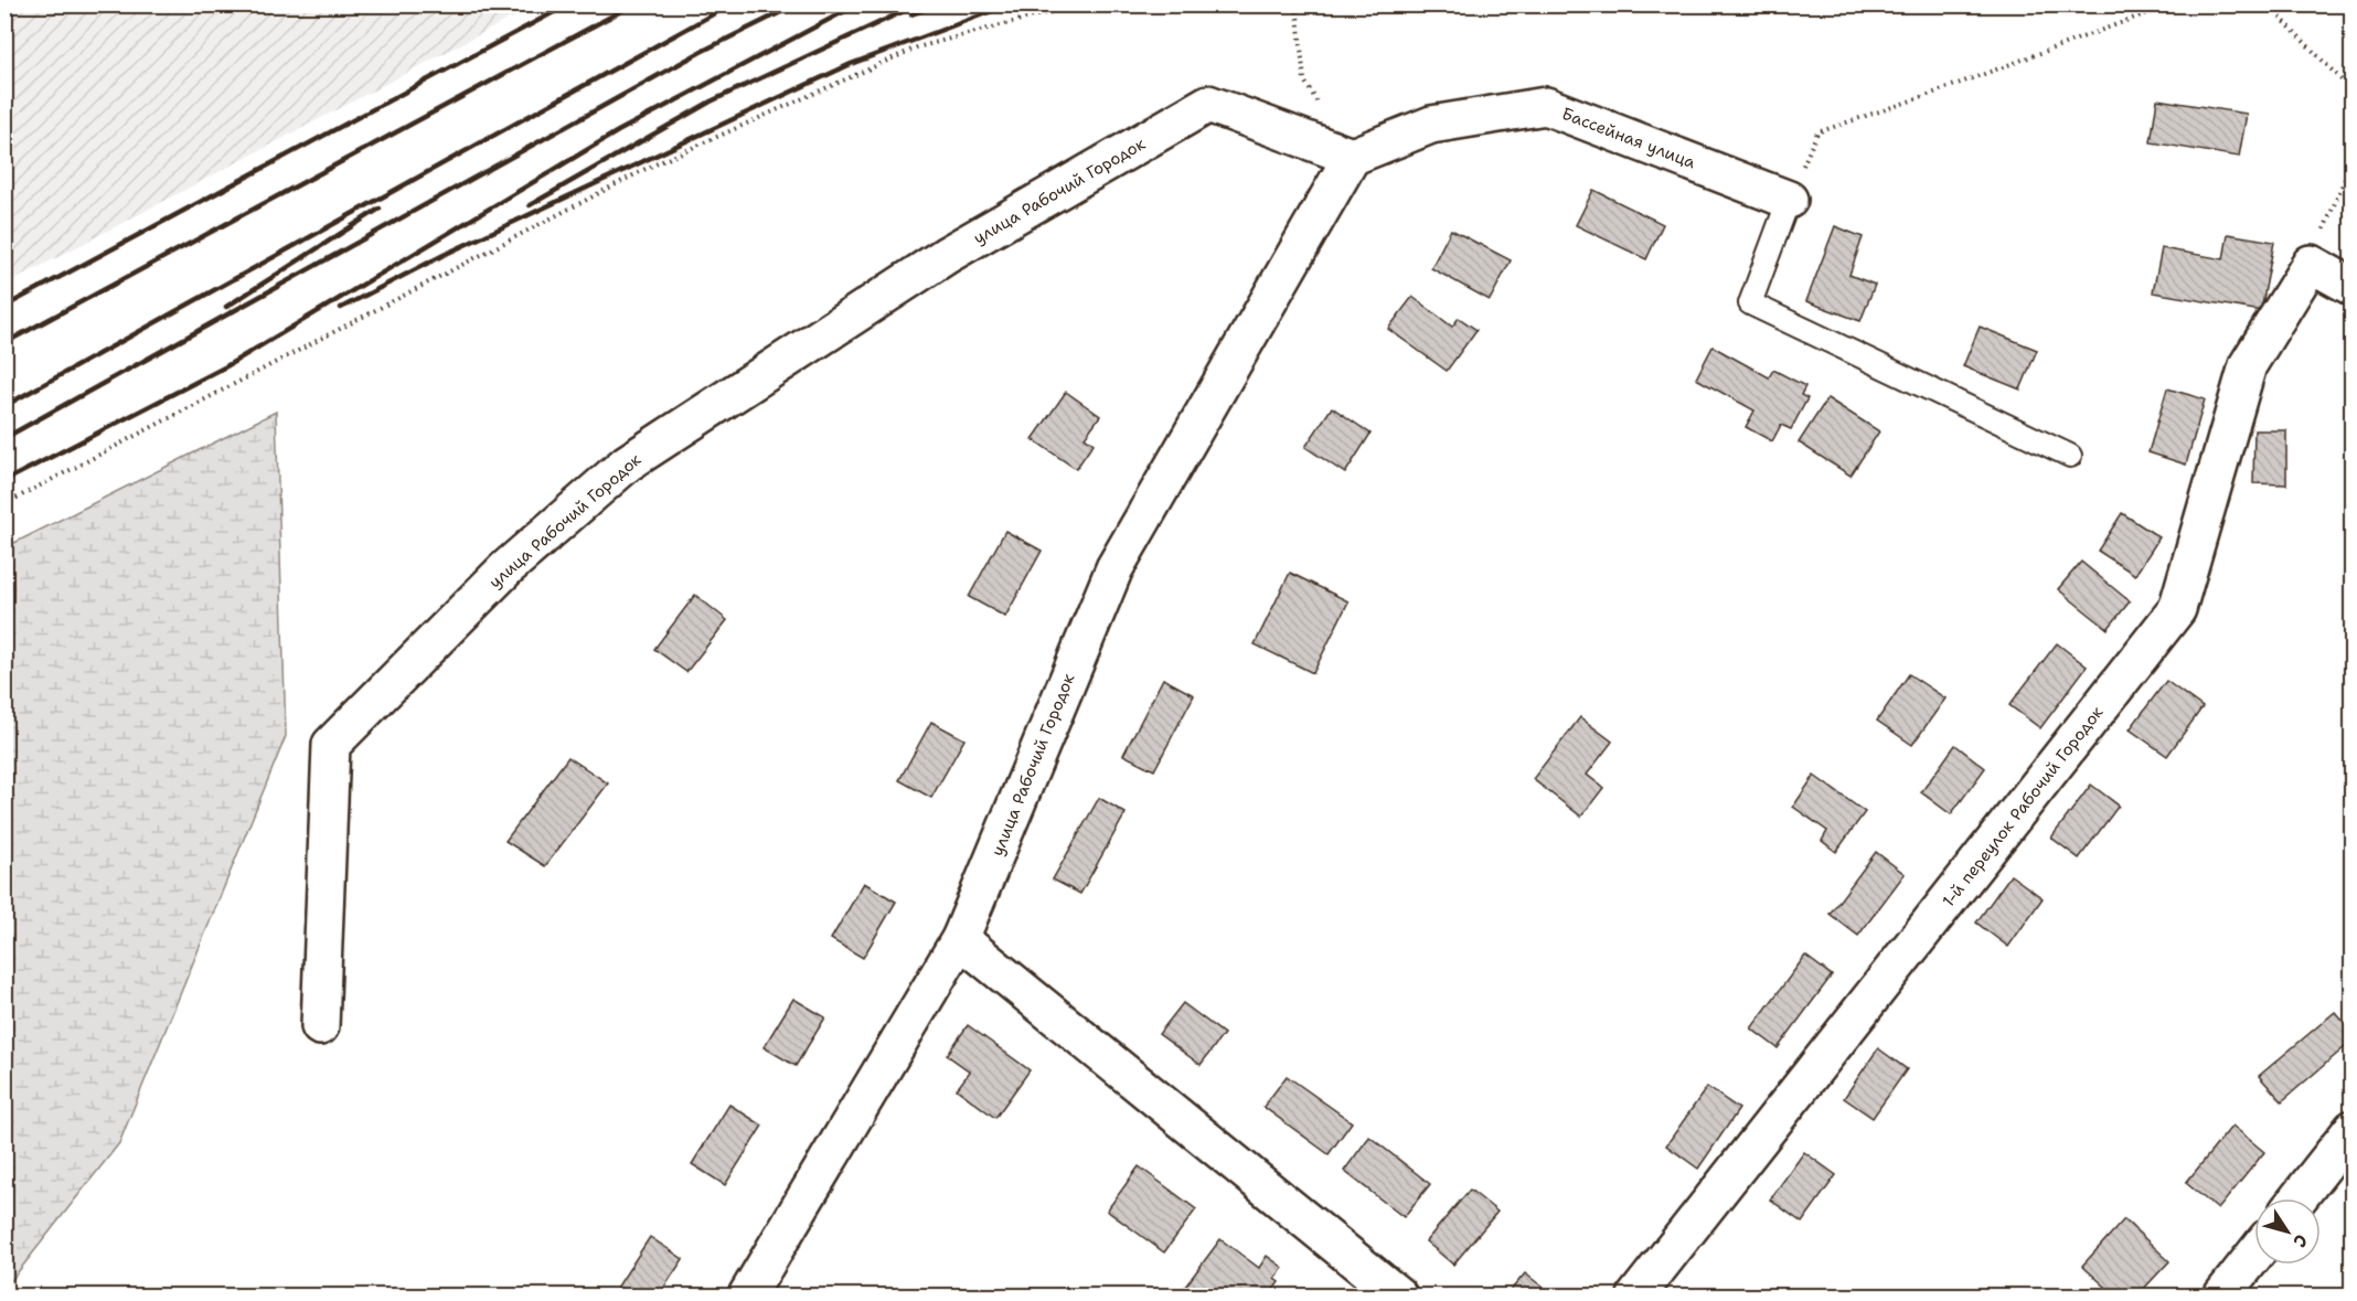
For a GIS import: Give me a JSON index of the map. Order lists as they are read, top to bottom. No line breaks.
{"streets":{"street":["Бассейная улица","улица Рабочий Городок","1-й переулок Рабочий Городок"]},"crossings":[["Бассейная улица","улица Рабочий Городок"]],"north":"bottom right"}
